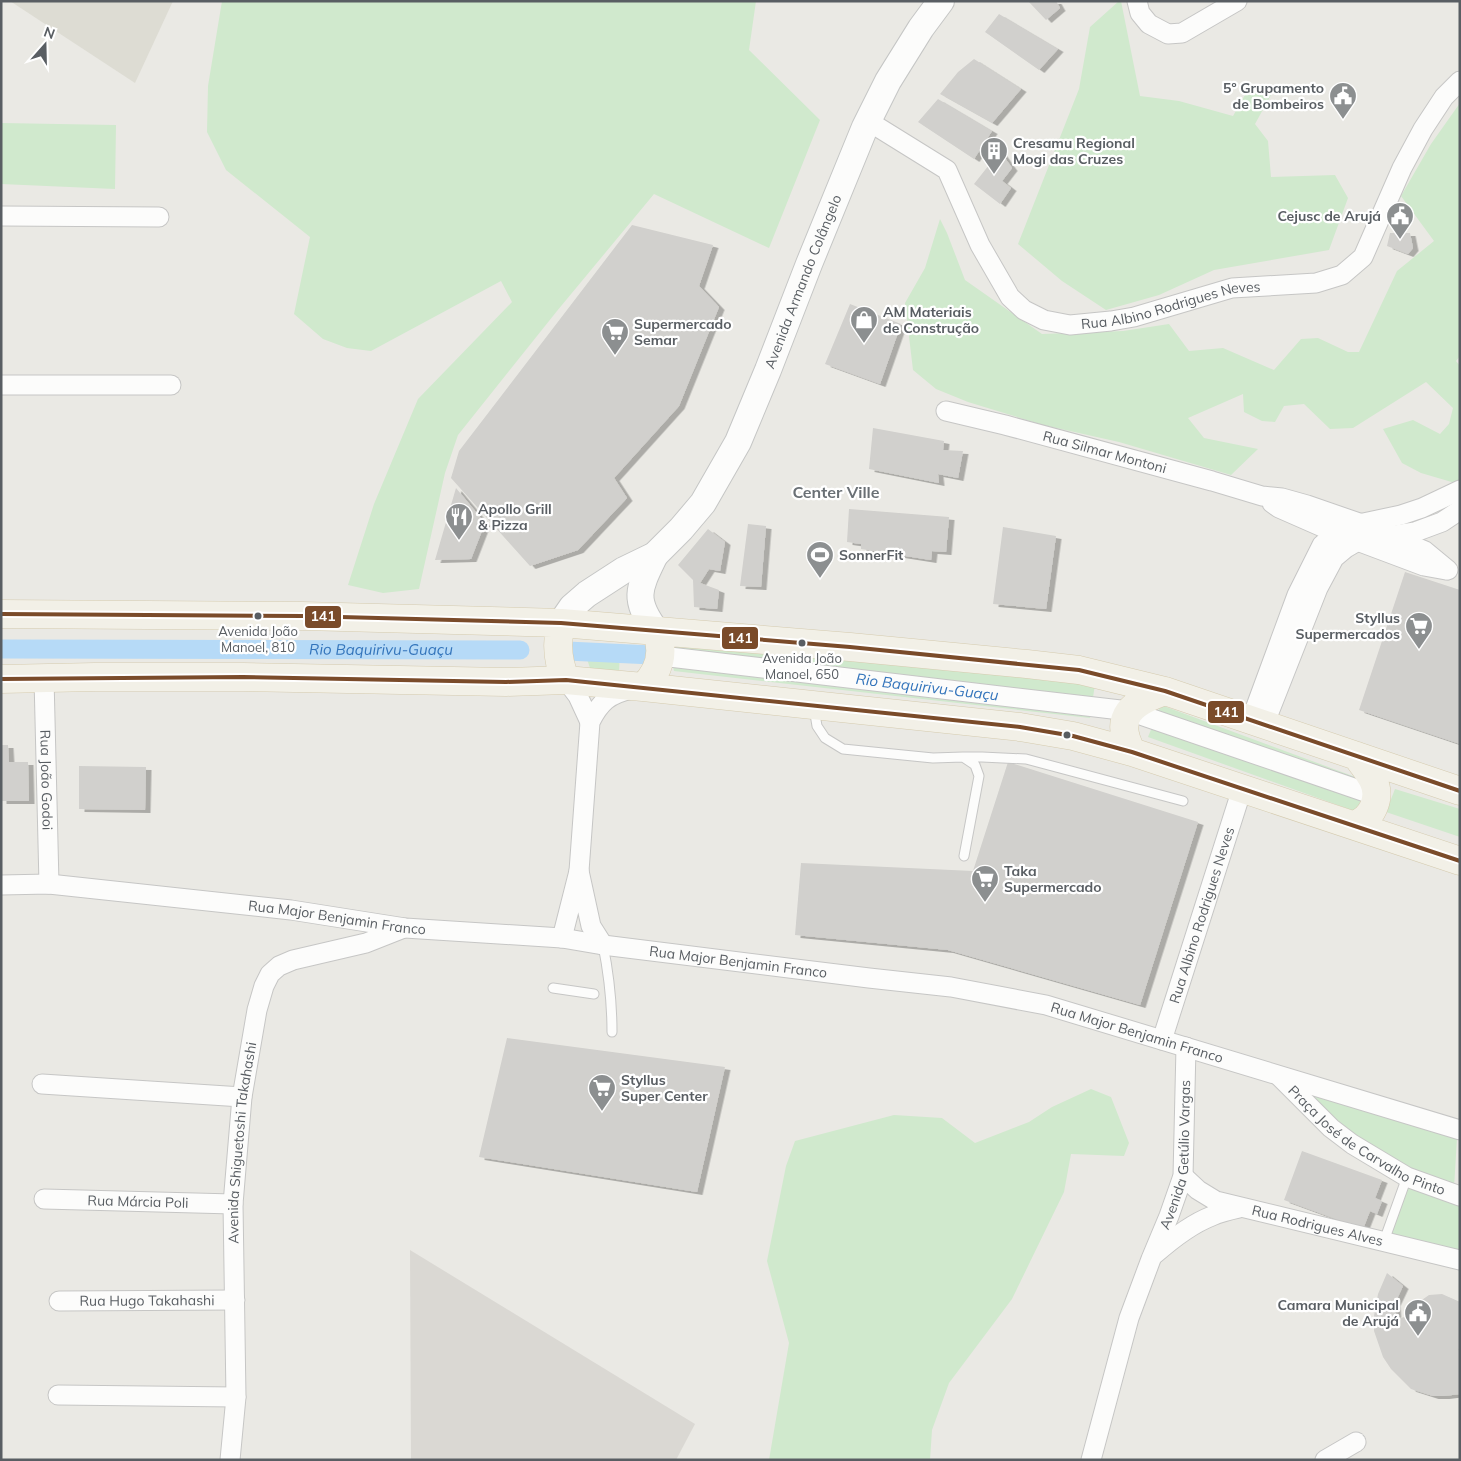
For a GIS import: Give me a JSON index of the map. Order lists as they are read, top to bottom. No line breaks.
{"streets":{"street":["Avenida Armando Colângelo","Rua Albino Rodrigues Neves","Rua Silmar Montoni","Rua João Godoi","Rua Major Benjamin Franco","Praça José de Carvalho Pinto","Avenida Shiguetoshi Takahashi","Avenida Getúlio Vargas","Rua Márcia Poli","Rua Rodrigues Alves","Rua Hugo Takahashi"]},"crossings":[["Avenida Armando Colângelo","Rua Albino Rodrigues Neves"],["Rua Albino Rodrigues Neves","Rua Major Benjamin Franco"],["Rua João Godoi","Rua Major Benjamin Franco"],["Rua Major Benjamin Franco","Praça José de Carvalho Pinto"],["Rua Major Benjamin Franco","Avenida Shiguetoshi Takahashi"],["Rua Major Benjamin Franco","Avenida Getúlio Vargas"],["Avenida Shiguetoshi Takahashi","Rua Márcia Poli"],["Avenida Shiguetoshi Takahashi","Rua Hugo Takahashi"],["Avenida Getúlio Vargas","Rua Rodrigues Alves"]],"districts":["Center Ville"],"water":["Rio Baquirivu-Guaçu"],"places":{"public building":["5º Grupamento de Bombeiros","Cejusc de Arujá","Camara Municipal de Arujá"],"building":["Cresamu Regional Mogi das Cruzes"],"shop":["AM Materiais de Construção"],"supermarket":["Supermercado Semar","Styllus Supermercados","Taka Supermercado","Styllus Super Center"],"restaurant":["Apollo Grill & Pizza"],"sports":["SonnerFit"],"other":["Avenida João Manoel, 810","Avenida João Manoel, 650"]},"lines":["transit line 141"],"north":"top"}
